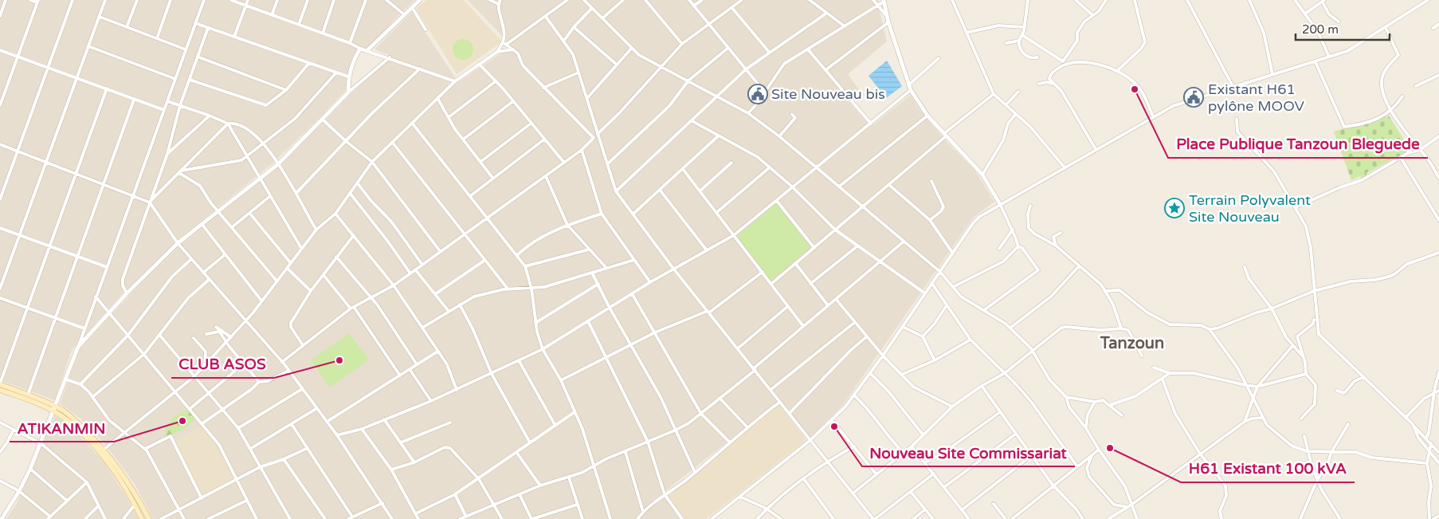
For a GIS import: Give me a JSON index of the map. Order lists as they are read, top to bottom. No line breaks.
{"districts":["Tanzoun"],"places":{"other":["Place Publique Tanzoun Bleguede","CLUB ASOS","ATIKANMIN","Nouveau Site Commissariat","H61 Existant 100 kVA"],"public building":["Site Nouveau bis","Existant H61 pylône MOOV"],"place":["Terrain Polyvalent Site Nouveau"]},"scale_bar":"200 m"}
